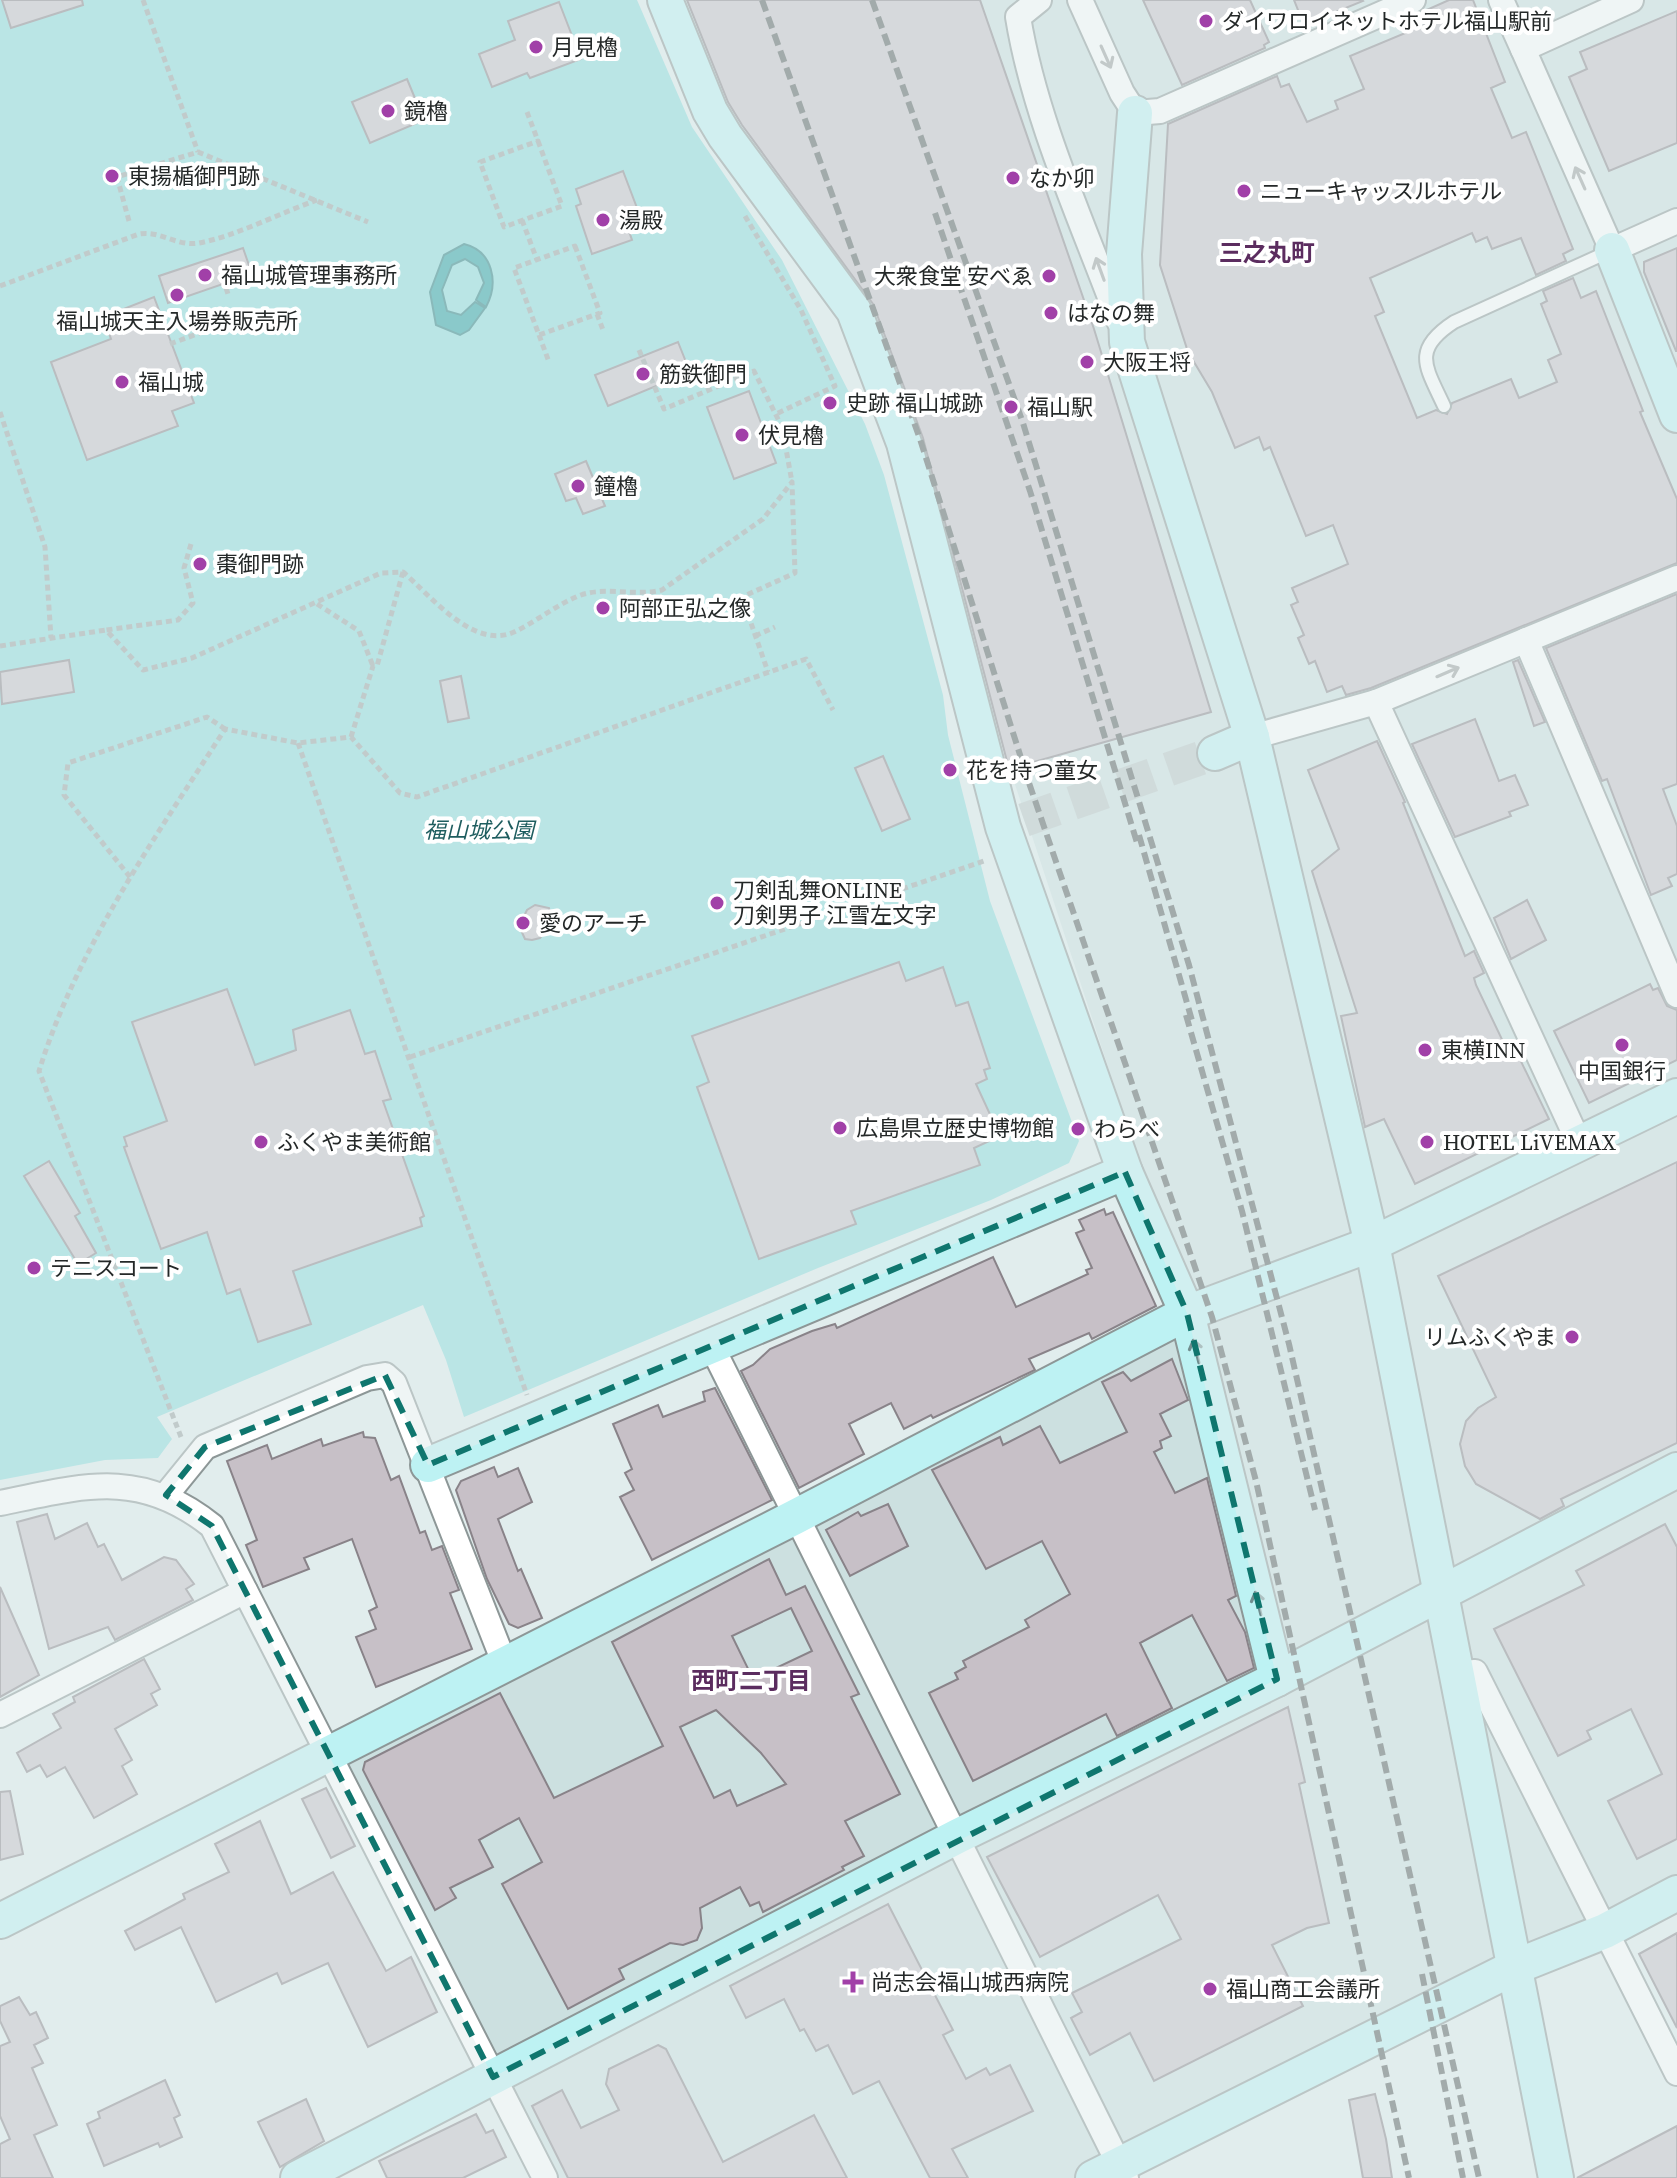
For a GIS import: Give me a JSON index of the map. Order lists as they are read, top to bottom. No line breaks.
{"districts":["三之丸町","西町二丁目"],"parks":["福山城公園"],"places":{"other":["ダイワロイネットホテル福山駅前","月見櫓","鏡櫓","東揚楯御門跡","なか卯","ニューキャッスルホテル","湯殿","福山城管理事務所","大衆食堂 安べゑ","福山城天主入場券販売所","はなの舞","大阪王将","筋鉄御門","福山城","史跡 福山城跡","福山駅","伏見櫓","鐘櫓","棗御門跡","阿部正弘之像","花を持つ童女","刀剣乱舞ONLINE 刀剣男子 江雪左文字","愛のアーチ","中国銀行","東横INN","広島県立歴史博物館","わらべ","ふくやま美術館","HOTEL LiVEMAX","テニスコート","リムふくやま","福山商工会議所"],"health":["尚志会福山城西病院"]}}
